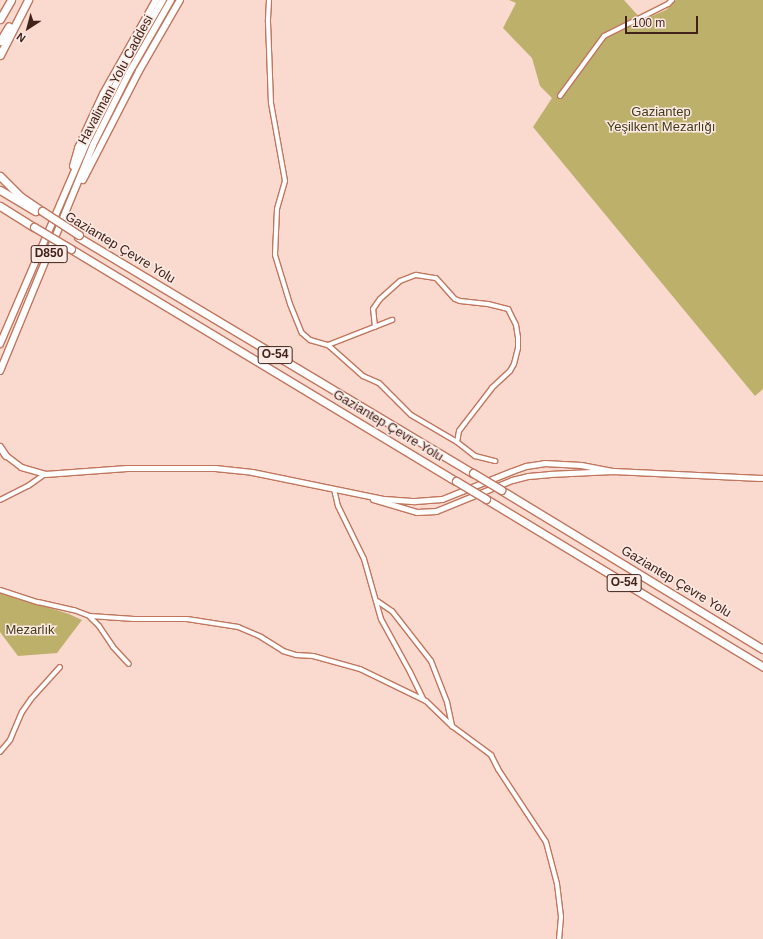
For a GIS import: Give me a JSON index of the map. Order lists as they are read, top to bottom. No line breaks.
{"streets":{"highway":["Havalimanı Yolu Caddesi","Gaziantep Çevre Yolu","D850","O-54"]},"parks":["Gaziantep Yeşilkent Mezarlığı","Mezarlık"],"scale_bar":"100 m","north":"bottom left"}
